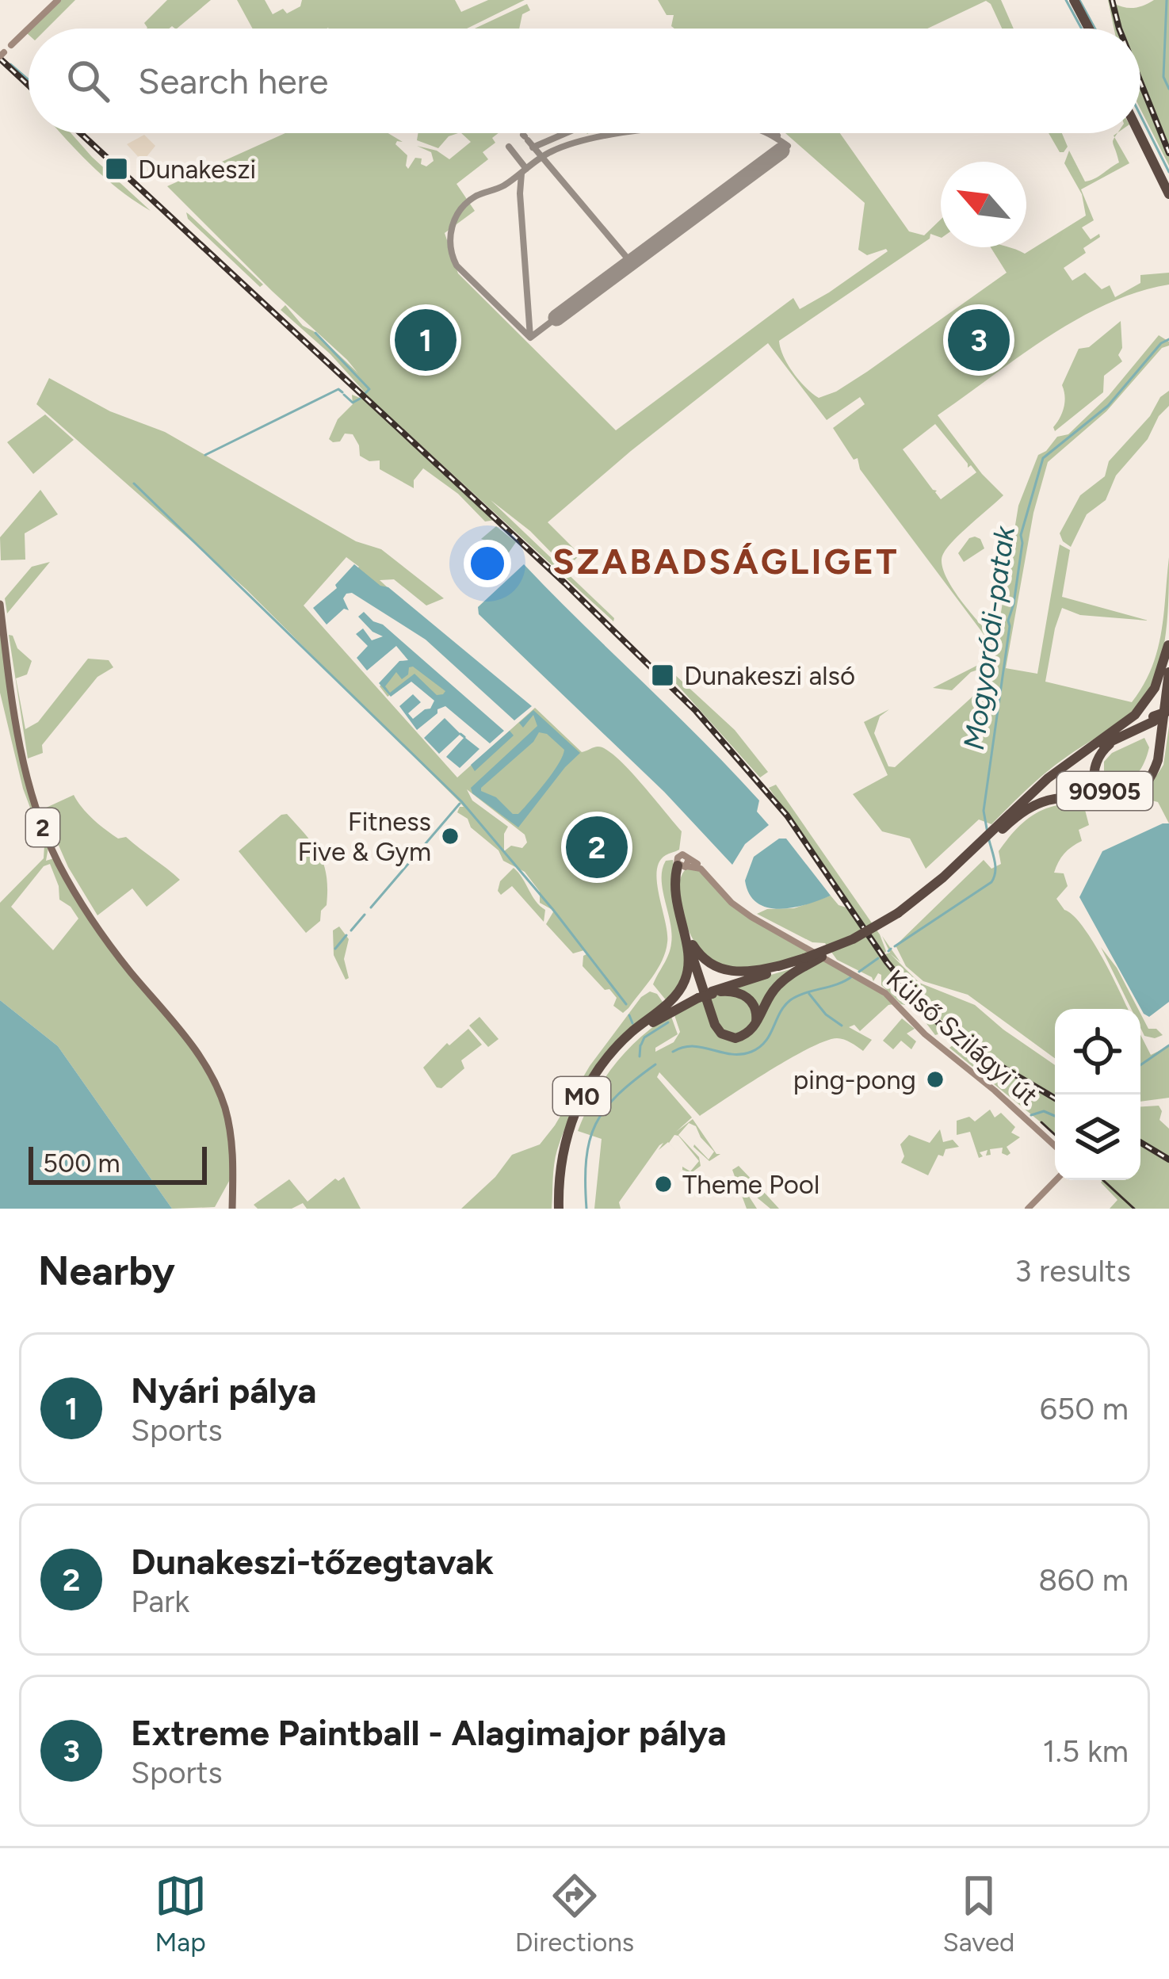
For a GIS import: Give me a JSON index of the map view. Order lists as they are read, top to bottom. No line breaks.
{"streets":{"highway":["90905","M0"],"main road":["2","Külső Szilágyi út"]},"districts":["SZABADSÁGLIGET"],"water":["Mogyoródi-patak"],"places":{"transit":["Dunakeszi","Dunakeszi alsó"],"other":["Fitness Five & Gym","ping-pong","Theme Pool"]},"scale_bar":"500 m","north":"top left","page":{"search":"Search here","pins":["1","3","2"],"scale":"500 m","heading":["Nearby","3 results"],"list":[{"mark":"1","name":"Nyári pálya","note":"Sports","value":"650 m"},{"mark":"2","name":"Dunakeszi-tőzegtavak","note":"Park","value":"860 m"},{"mark":"3","name":"Extreme Paintball - Alagimajor pálya","note":"Sports","value":"1.5 km"}],"nav":["Map","Directions","Saved"]}}
